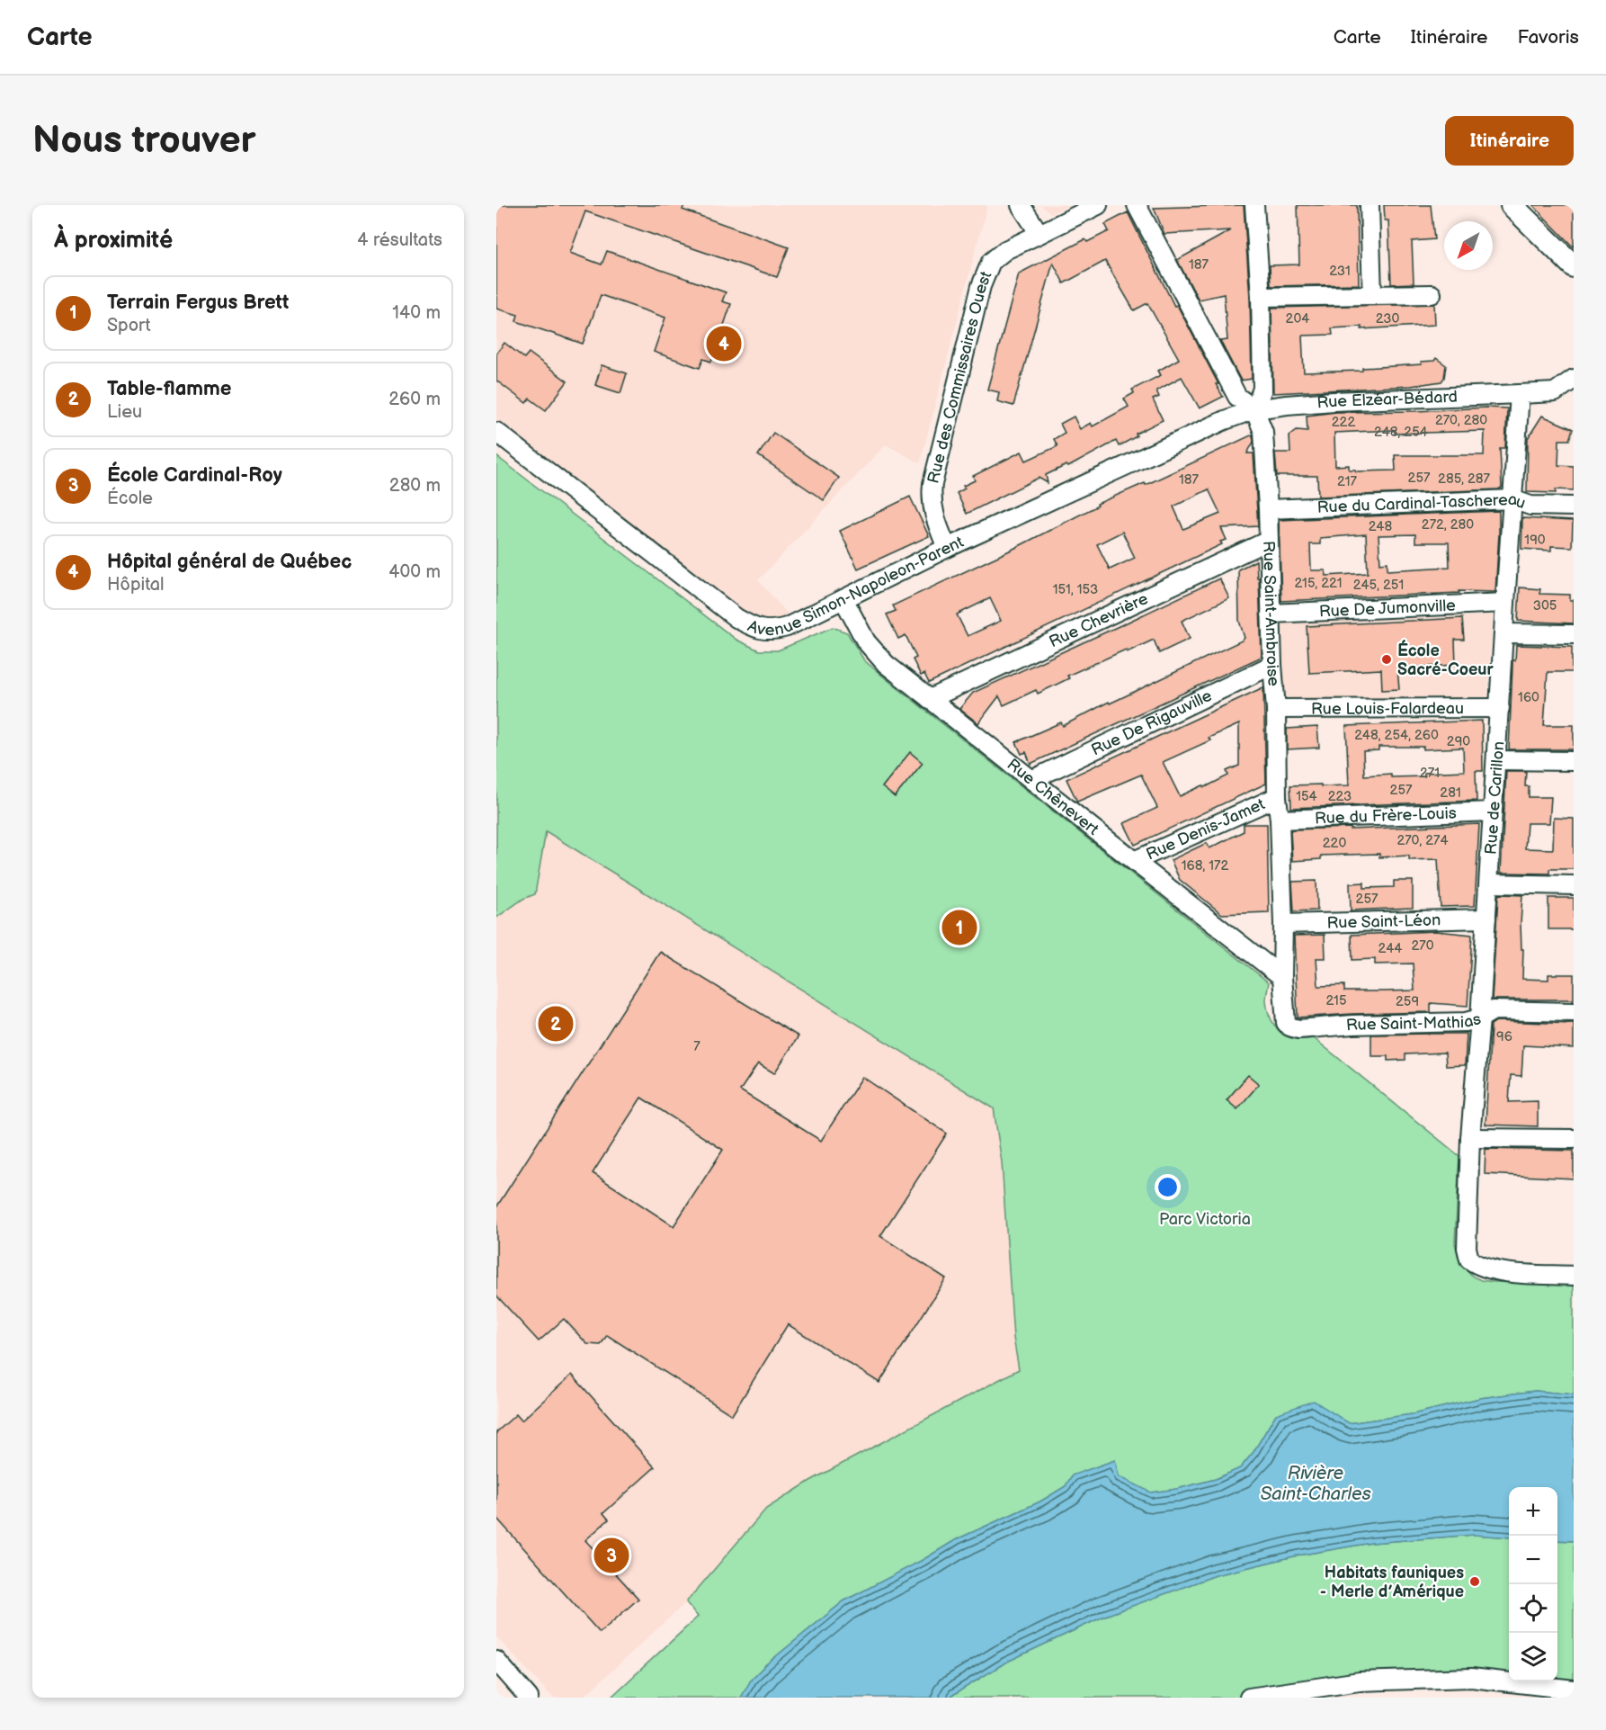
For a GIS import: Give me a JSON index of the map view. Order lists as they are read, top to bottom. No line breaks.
{"streets":{"street":["Rue des Commissaires Ouest","Rue Elzéar-Bédard","Rue du Cardinal-Taschereau","Avenue Simon-Napoleon-Parent","Rue De Jumonville","Rue Saint-Ambroise","Rue Chevrière","Rue Louis-Falardeau","Rue De Rigauville","Rue Chênevert","Rue de Carillon","Rue du Frère-Louis","Rue Denis-Jamet","Rue Saint-Léon","Rue Saint-Mathias"]},"crossings":[["Rue des Commissaires Ouest","Avenue Simon-Napoleon-Parent"],["Rue Elzéar-Bédard","Avenue Simon-Napoleon-Parent"],["Rue Elzéar-Bédard","Rue Saint-Ambroise"],["Rue Elzéar-Bédard","Rue de Carillon"],["Rue du Cardinal-Taschereau","Rue Saint-Ambroise"],["Rue du Cardinal-Taschereau","Rue de Carillon"],["Avenue Simon-Napoleon-Parent","Rue Saint-Ambroise"],["Avenue Simon-Napoleon-Parent","Rue Chênevert"],["Rue De Jumonville","Rue Saint-Ambroise"],["Rue De Jumonville","Rue de Carillon"],["Rue Saint-Ambroise","Rue Chevrière"],["Rue Saint-Ambroise","Rue Louis-Falardeau"],["Rue Saint-Ambroise","Rue De Rigauville"],["Rue Saint-Ambroise","Rue Chênevert"],["Rue Saint-Ambroise","Rue du Frère-Louis"],["Rue Saint-Ambroise","Rue Denis-Jamet"],["Rue Saint-Ambroise","Rue Saint-Léon"],["Rue Saint-Ambroise","Rue Saint-Mathias"],["Rue Chevrière","Rue Chênevert"],["Rue Louis-Falardeau","Rue de Carillon"],["Rue De Rigauville","Rue Chênevert"],["Rue Chênevert","Rue Denis-Jamet"],["Rue de Carillon","Rue du Frère-Louis"],["Rue de Carillon","Rue Saint-Léon"],["Rue de Carillon","Rue Saint-Mathias"]],"water":["Rivière Saint-Charles"],"parks":["Parc Victoria"],"places":["École Sacré-Coeur","Habitats fauniques - Merle d’Amérique"],"house_numbers":["187","231","204","230","270, 280","222","248, 254","257","285, 287","187","217","272, 280","248","190","215, 221","245, 251","151, 153","305","160","248, 254, 260","290","271","257","281","154","223","270, 274","220","168, 172","257","270","244","215","259","96","7"],"north":"bottom left","page":{"header":"Carte","nav":["Carte","Itinéraire","Favoris"],"buttons":"Itinéraire","title":"Nous trouver","heading":["À proximité","4 résultats"],"list":[{"mark":"1","name":"Terrain Fergus Brett","note":"Sport","value":"140 m"},{"mark":"2","name":"Table-flamme","note":"Lieu","value":"260 m"},{"mark":"3","name":"École Cardinal-Roy","note":"École","value":"280 m"},{"mark":"4","name":"Hôpital général de Québec","note":"Hôpital","value":"400 m"}],"pins":["4","1","2","3"],"map_buttons":["+","−"]}}
